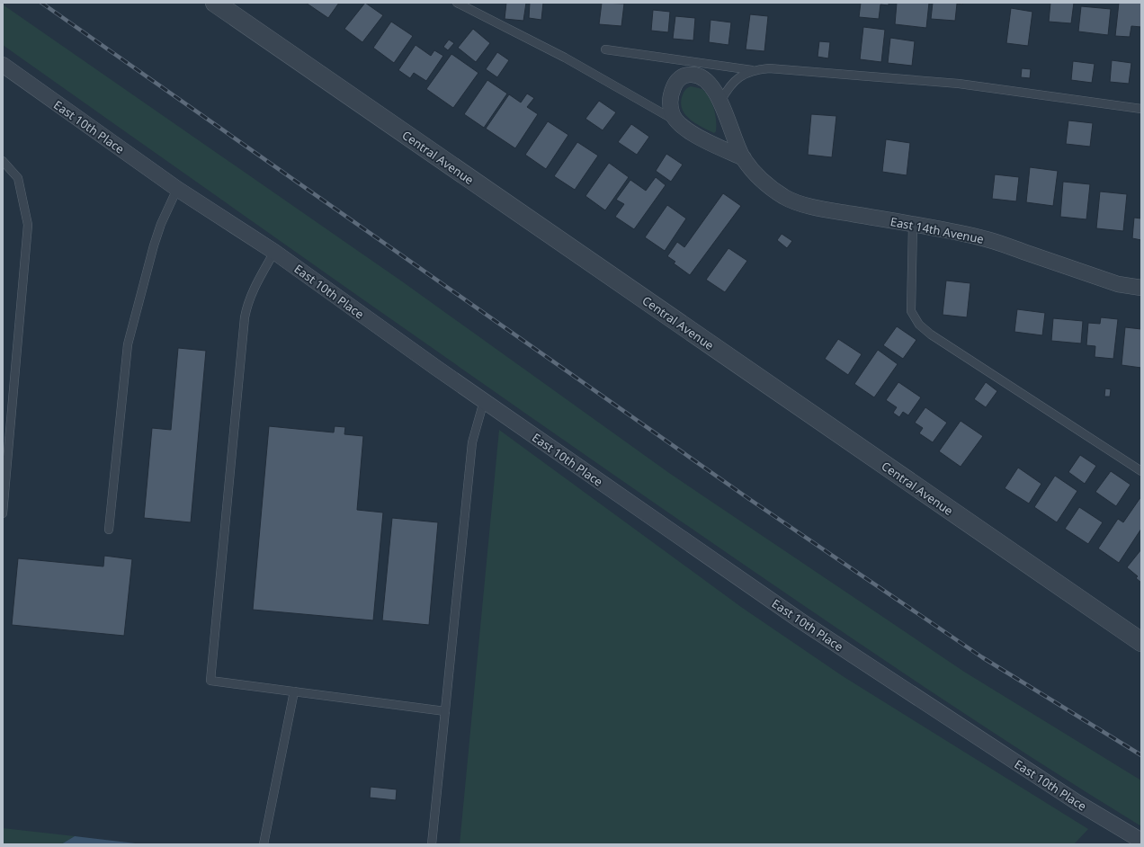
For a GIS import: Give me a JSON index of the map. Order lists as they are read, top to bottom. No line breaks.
{"streets":{"street":["East 10th Place","Central Avenue","East 14th Avenue"]}}
